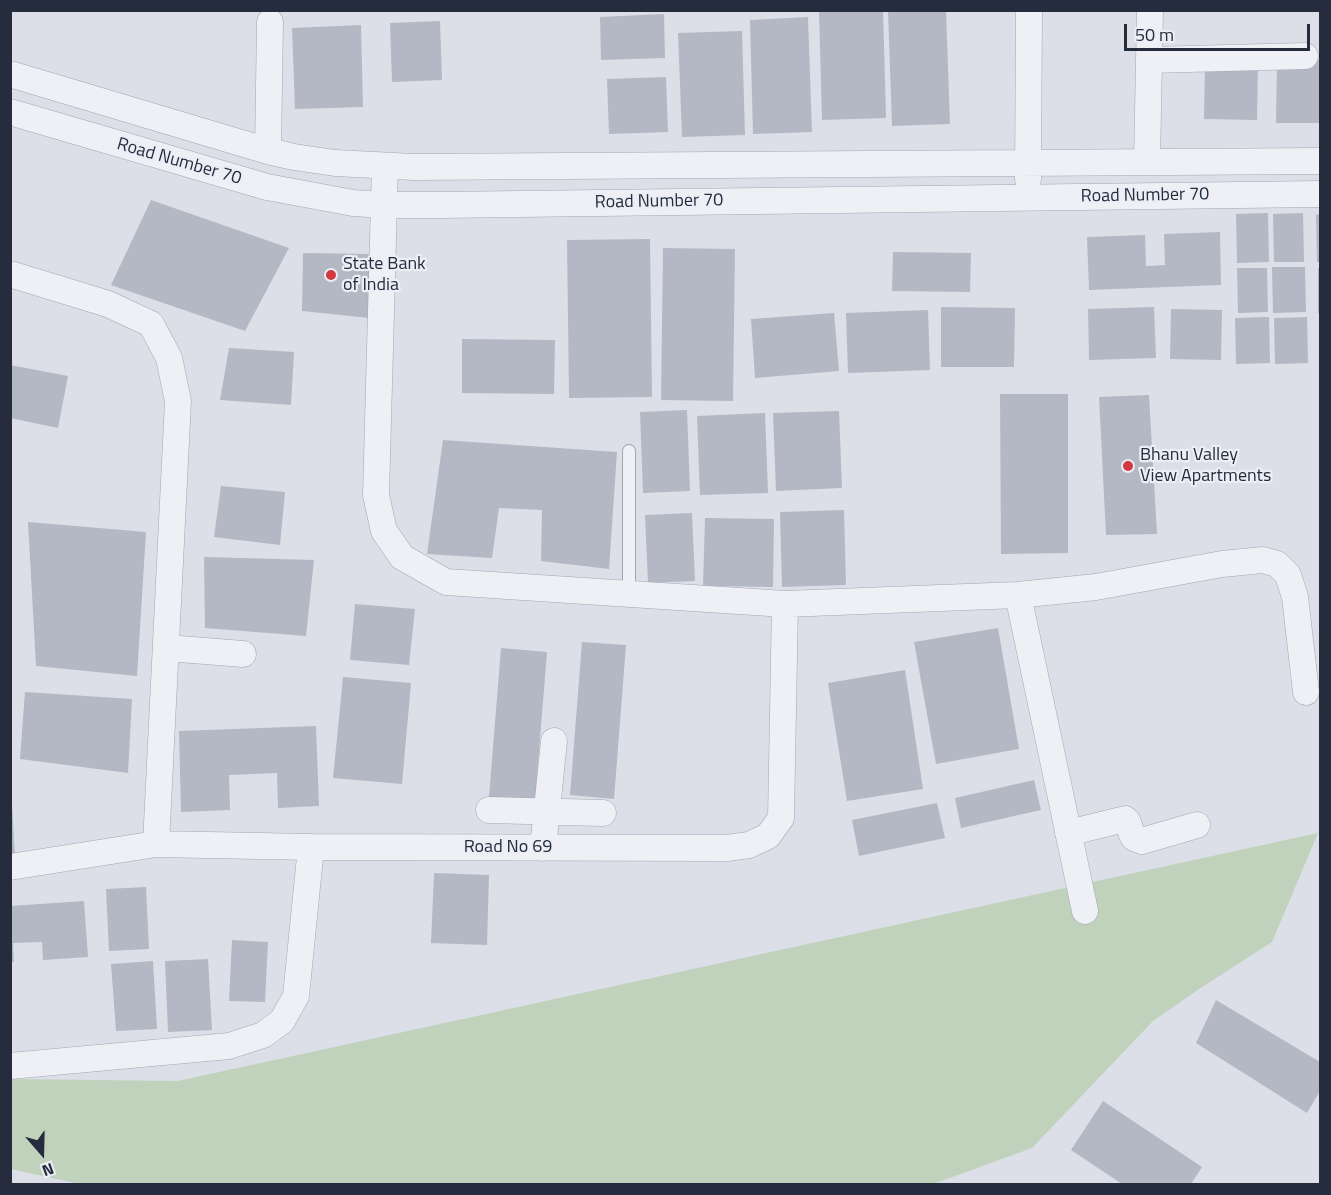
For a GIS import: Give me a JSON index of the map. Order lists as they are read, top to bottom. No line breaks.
{"streets":{"street":["Road Number 70","Road No 69"]},"places":["State Bank of India","Bhanu Valley View Apartments"],"scale_bar":"50 m","north":"bottom"}
